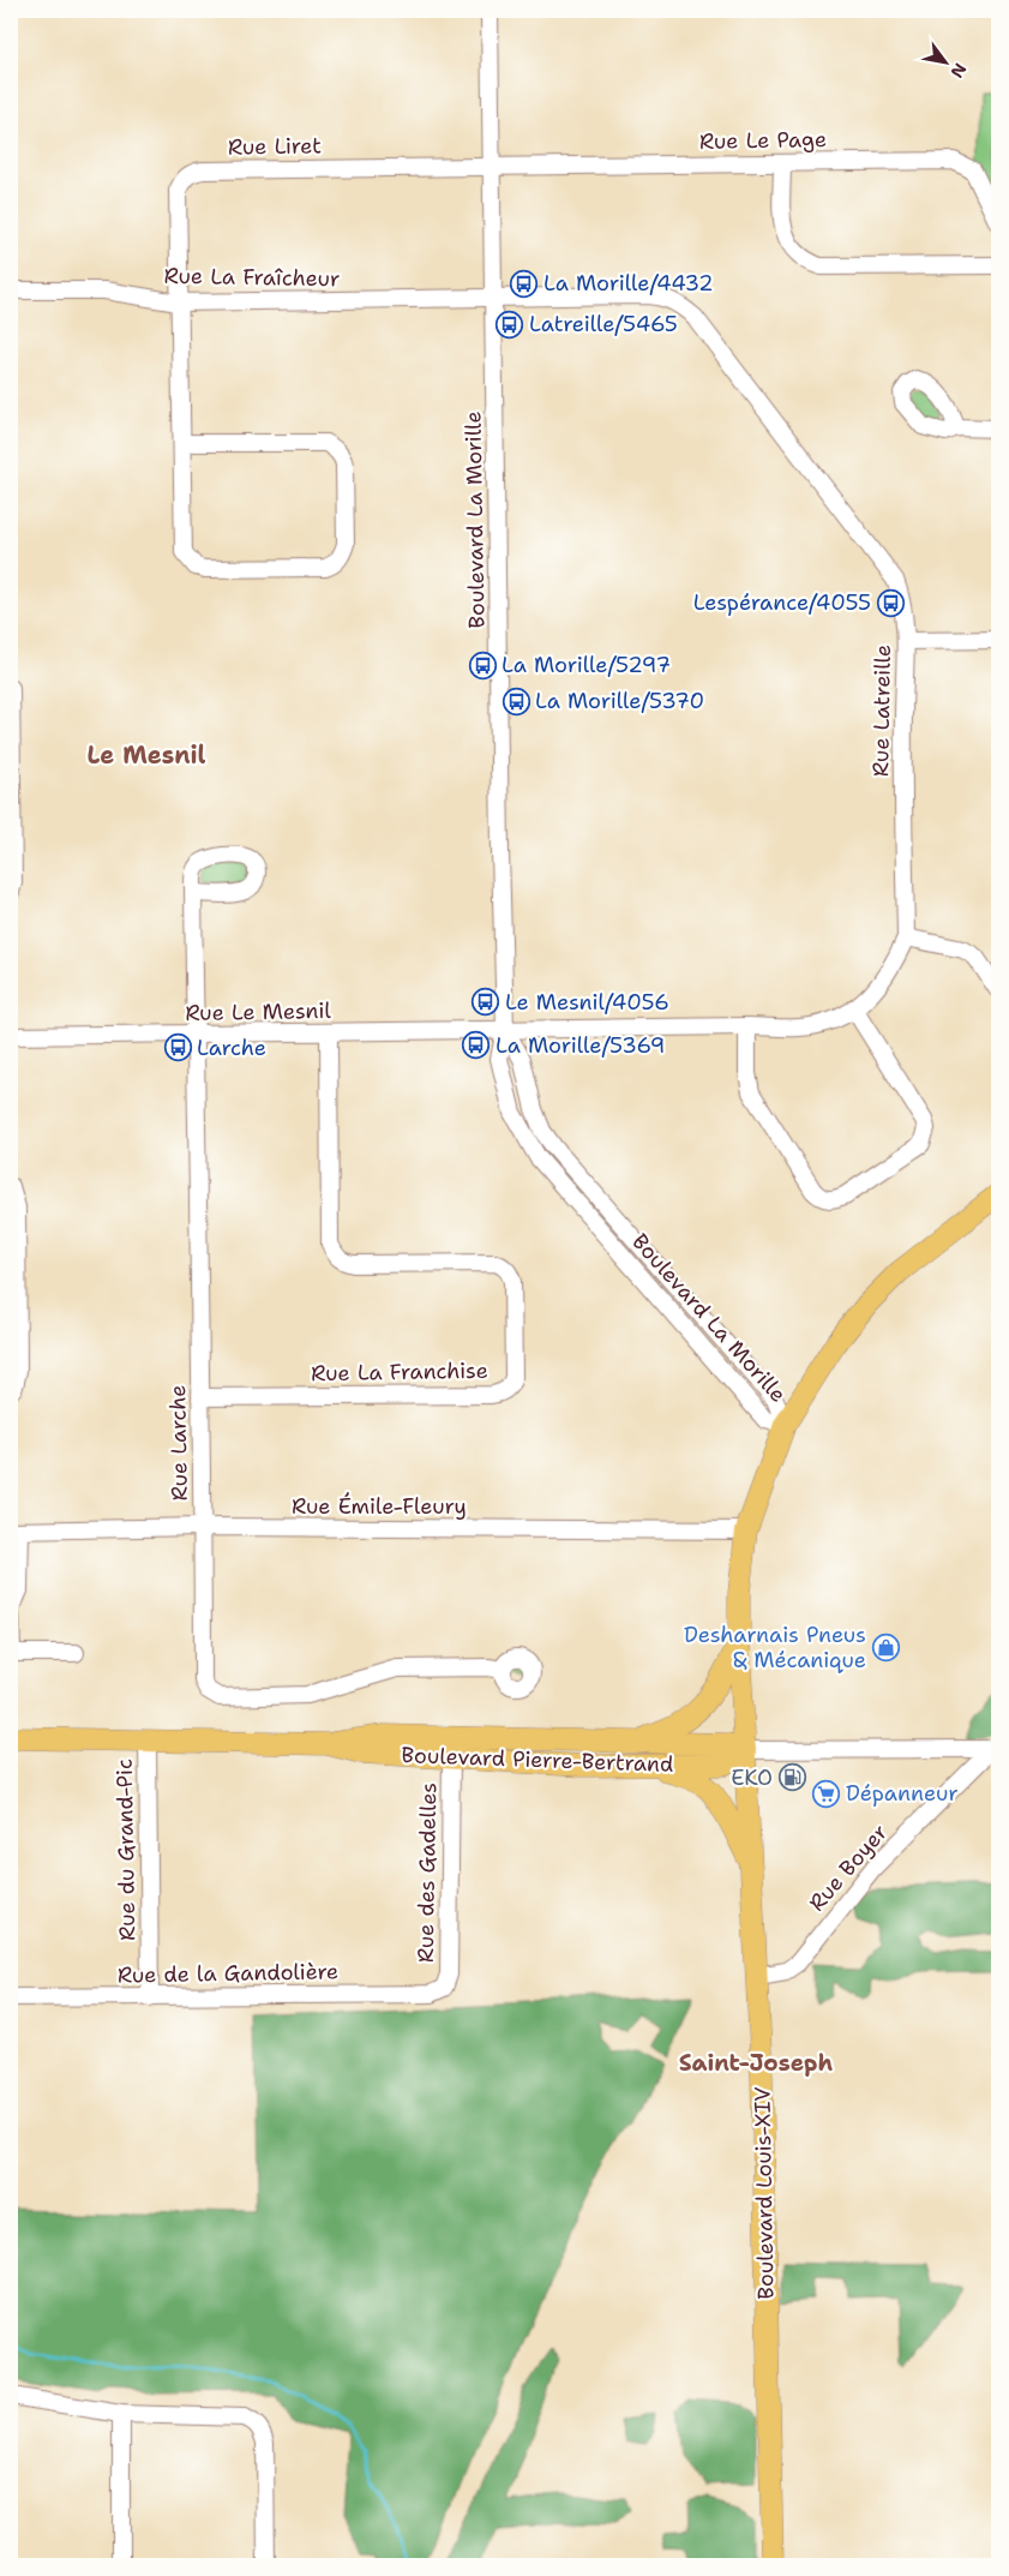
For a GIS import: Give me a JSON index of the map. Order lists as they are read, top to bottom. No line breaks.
{"streets":{"main road":["Boulevard Pierre-Bertrand","Boulevard Louis-XIV"],"street":["Rue Le Page","Rue Liret","Rue La Fraîcheur","Boulevard La Morille","Rue Latreille","Rue Le Mesnil","Rue La Franchise","Rue Larche","Rue Émile-Fleury","Rue du Grand-Pic","Rue Boyer","Rue des Gadelles","Rue de la Gandolière"]},"crossings":[["Rue Le Page","Rue Liret"],["Rue Le Page","Boulevard La Morille"],["Rue Liret","Rue La Fraîcheur"],["Rue Liret","Boulevard La Morille"],["Rue La Fraîcheur","Boulevard La Morille"],["Rue La Fraîcheur","Rue Latreille"],["Boulevard La Morille","Rue Latreille"],["Boulevard La Morille","Rue Le Mesnil"],["Boulevard La Morille","Boulevard Louis-XIV"],["Rue Latreille","Rue Le Mesnil"],["Rue Le Mesnil","Rue La Franchise"],["Rue Le Mesnil","Rue Larche"],["Rue La Franchise","Rue Larche"],["Rue Larche","Rue Émile-Fleury"],["Rue Émile-Fleury","Boulevard Louis-XIV"],["Boulevard Pierre-Bertrand","Rue du Grand-Pic"],["Boulevard Pierre-Bertrand","Rue Boyer"],["Boulevard Pierre-Bertrand","Rue des Gadelles"],["Boulevard Pierre-Bertrand","Boulevard Louis-XIV"],["Rue du Grand-Pic","Rue de la Gandolière"],["Rue Boyer","Boulevard Louis-XIV"],["Rue des Gadelles","Rue de la Gandolière"]],"districts":["Le Mesnil","Saint-Joseph"],"places":{"bus stop":["La Morille/4432","Latreille/5465","Lespérance/4055","La Morille/5297","La Morille/5370","Le Mesnil/4056","La Morille/5369","Larche"],"shop":["Desharnais Pneus & Mécanique"],"fuel station":["EKO"],"supermarket":["Dépanneur"]},"north":"bottom right"}
